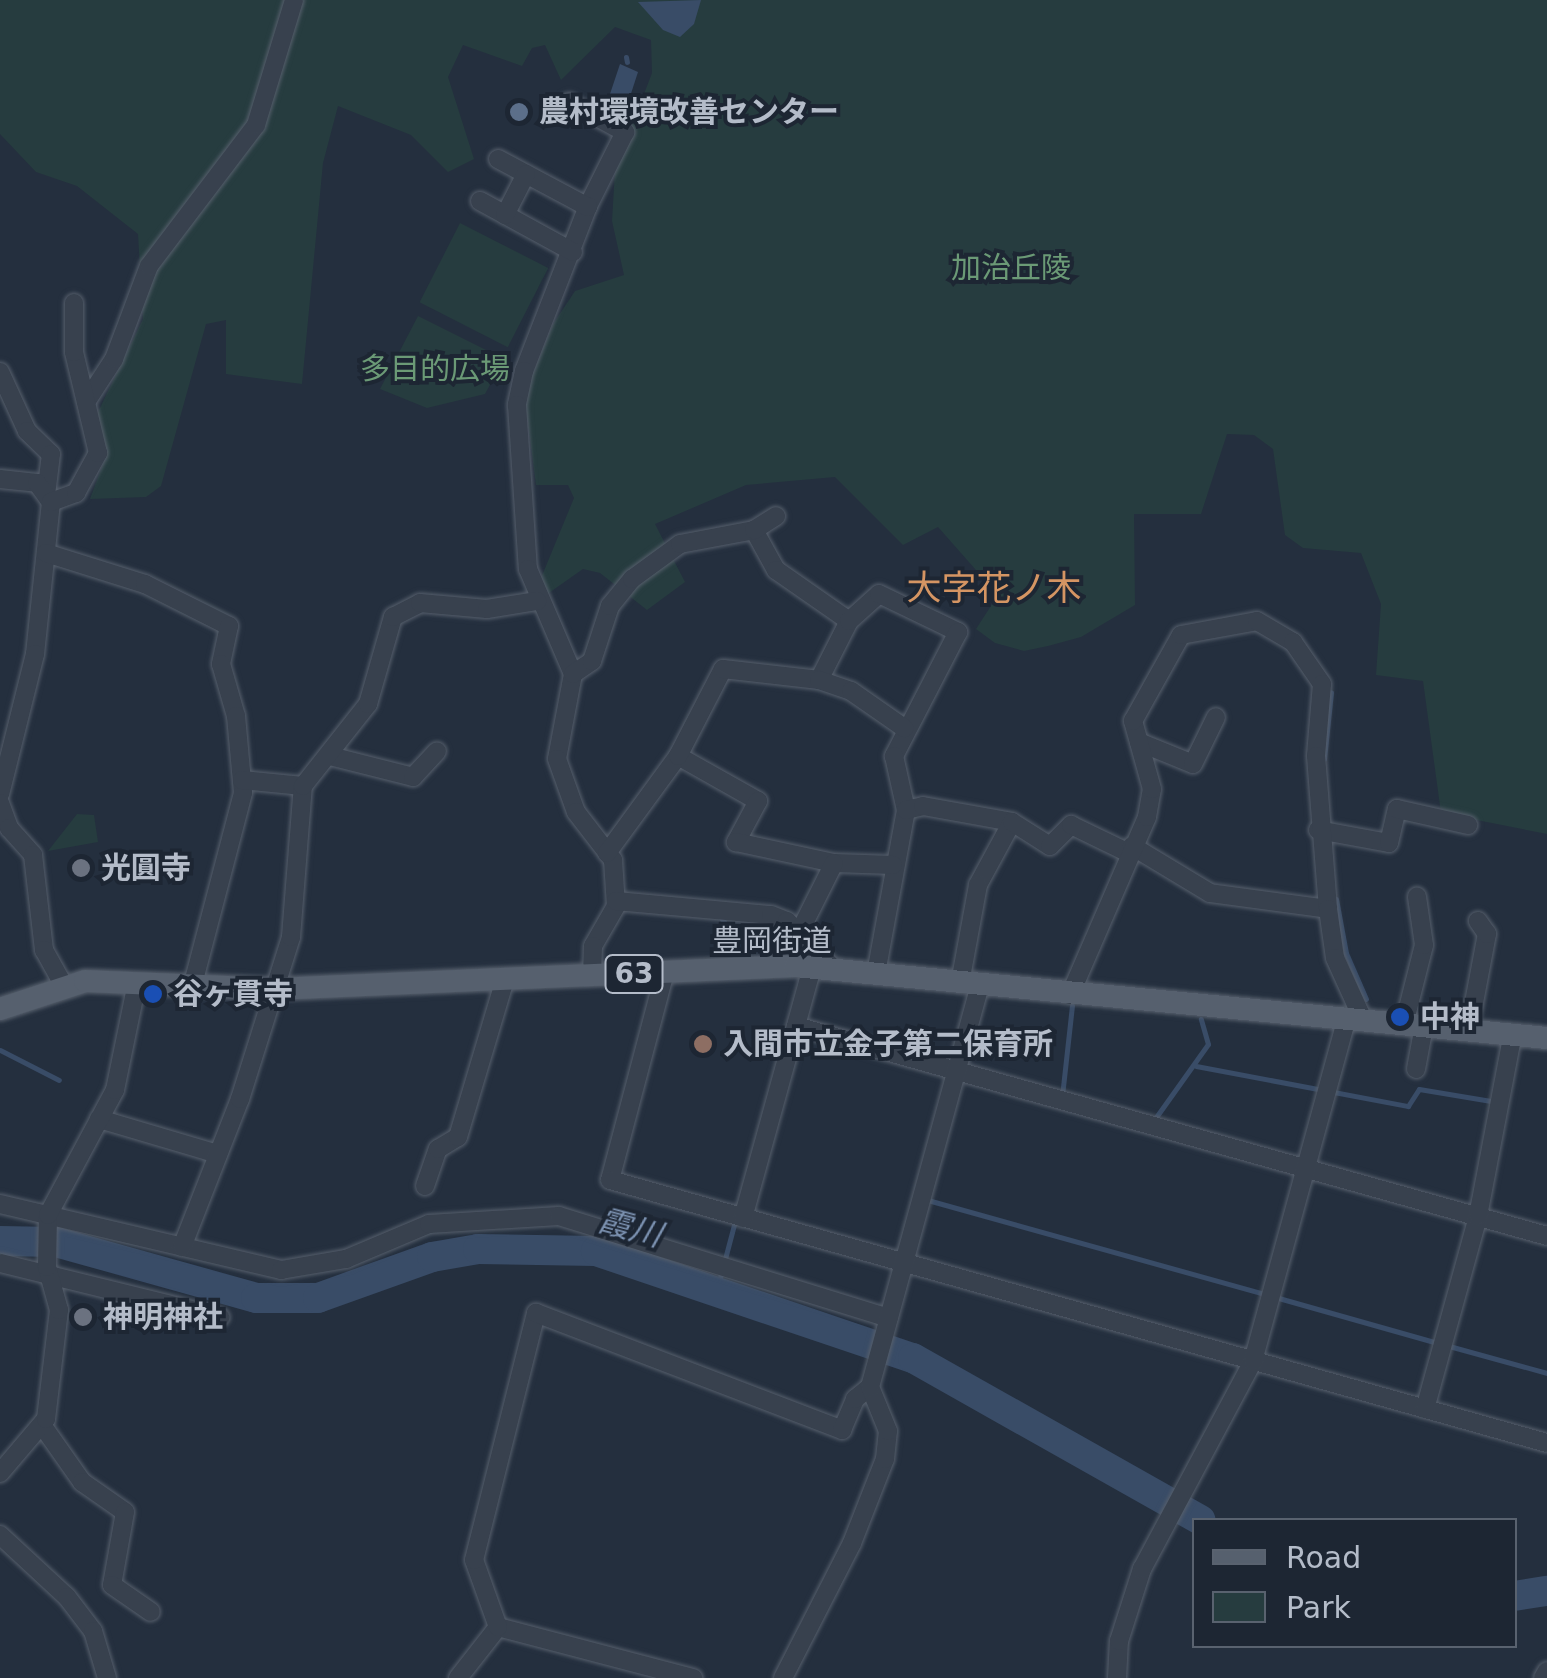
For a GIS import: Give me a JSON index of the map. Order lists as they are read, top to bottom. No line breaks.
{"streets":{"main road":["豊岡街道","63"]},"districts":["大字花ノ木"],"water":["霞川"],"parks":["加治丘陵","多目的広場"],"places":["農村環境改善センター","光圓寺","谷ヶ貫寺","中神","入間市立金子第二保育所","神明神社"],"legend":["Road","Park"]}
